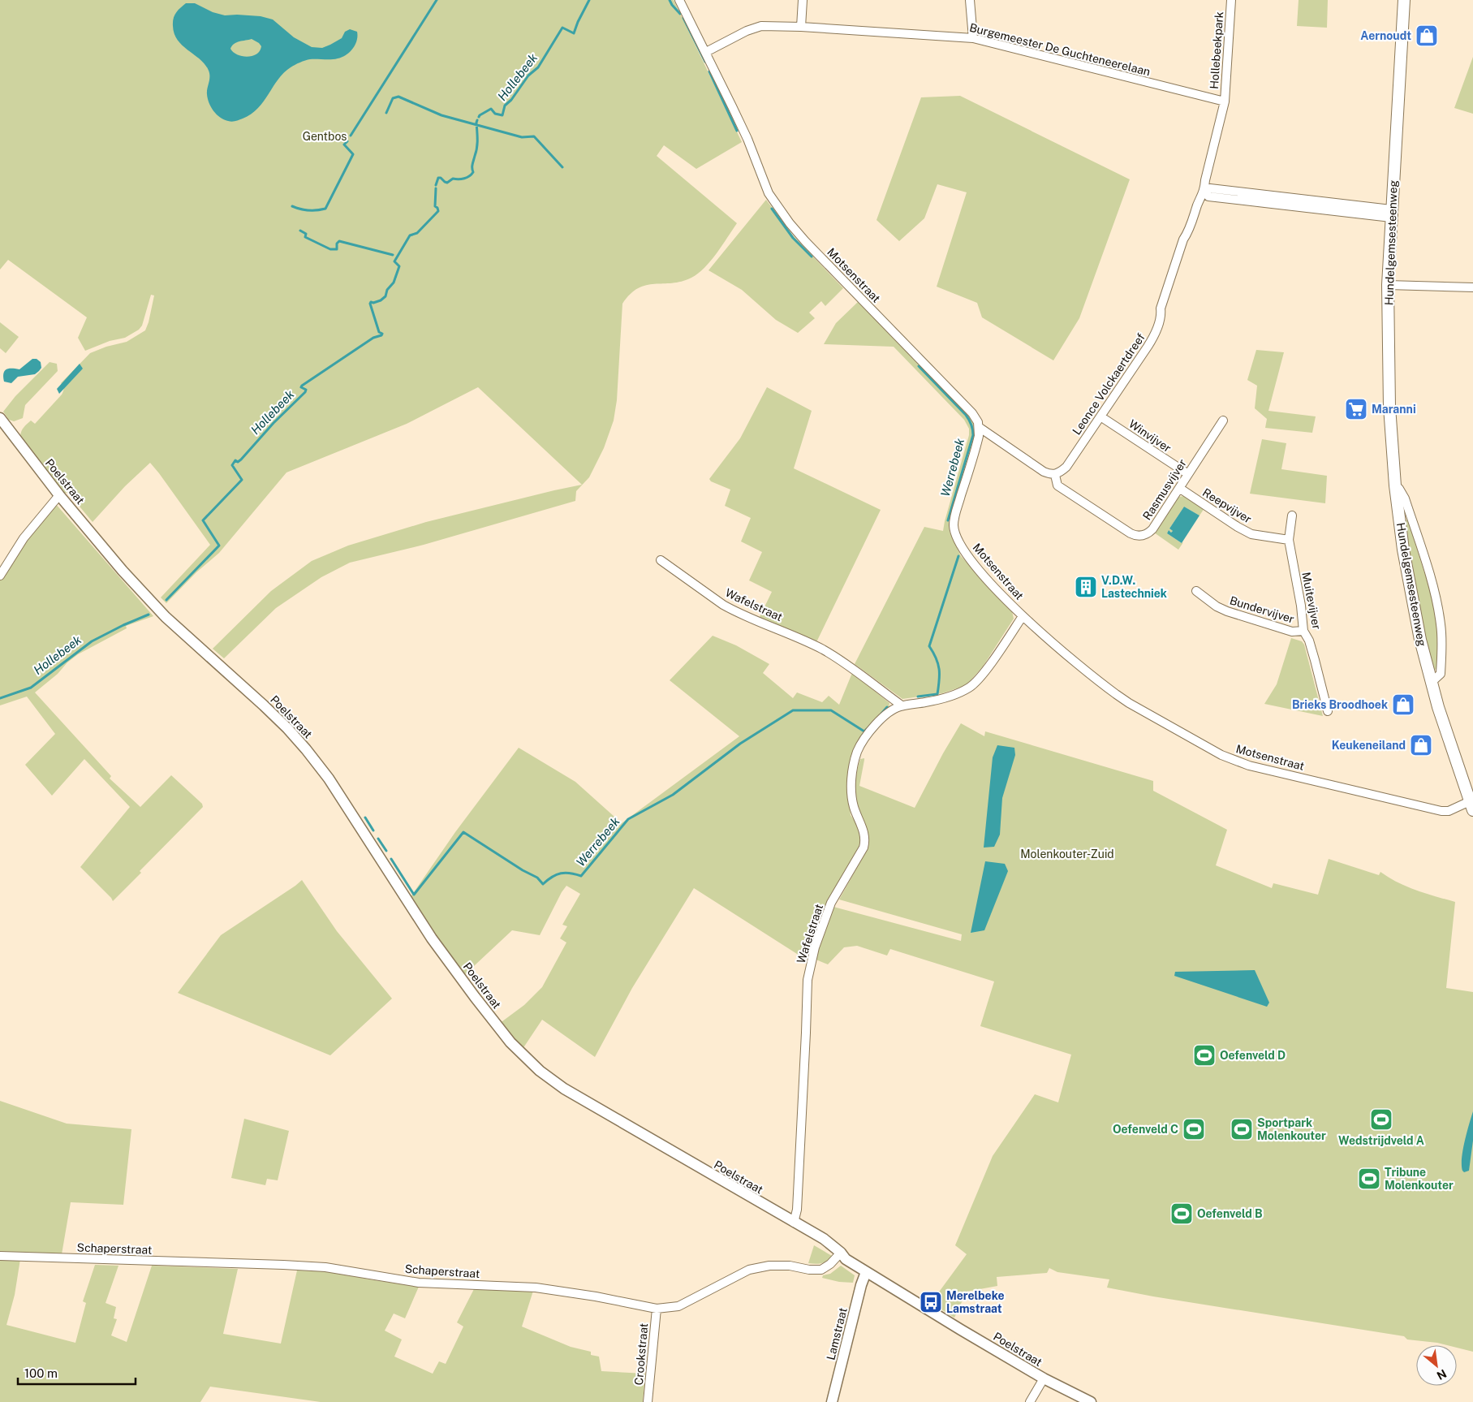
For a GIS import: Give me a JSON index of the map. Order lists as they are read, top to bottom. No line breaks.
{"streets":{"main road":["Hundelgemsesteenweg"],"street":["Burgemeester De Guchteneerelaan","Hollebeekpark","Motsenstraat","Leonce Volckaertdreef","Winvijver","Poelstraat","Rasmusvijver","Reepvijver","Muitevijver","Wafelstraat","Bundervijver","Schaperstraat","Lamstraat","Crookstraat"]},"crossings":[["Burgemeester De Guchteneerelaan","Hollebeekpark"],["Burgemeester De Guchteneerelaan","Motsenstraat"],["Hundelgemsesteenweg","Motsenstraat"],["Motsenstraat","Wafelstraat"],["Leonce Volckaertdreef","Winvijver"],["Leonce Volckaertdreef","Rasmusvijver"],["Winvijver","Rasmusvijver"],["Poelstraat","Wafelstraat"],["Poelstraat","Schaperstraat"],["Poelstraat","Lamstraat"],["Rasmusvijver","Reepvijver"],["Reepvijver","Muitevijver"],["Muitevijver","Bundervijver"],["Schaperstraat","Crookstraat"]],"water":["Hollebeek","Werrebeek"],"parks":["Gentbos","Molenkouter-Zuid"],"places":{"shop":["Aernoudt","Brieks Broodhoek","Keukeneiland"],"supermarket":["Maranni"],"building":["V.D.W. Lastechniek"],"sports":["Oefenveld D","Wedstrijdveld A","Oefenveld C","Sportpark Molenkouter","Tribune Molenkouter","Oefenveld B"],"bus stop":["Merelbeke Lamstraat"]},"scale_bar":"100 m","north":"bottom right"}
